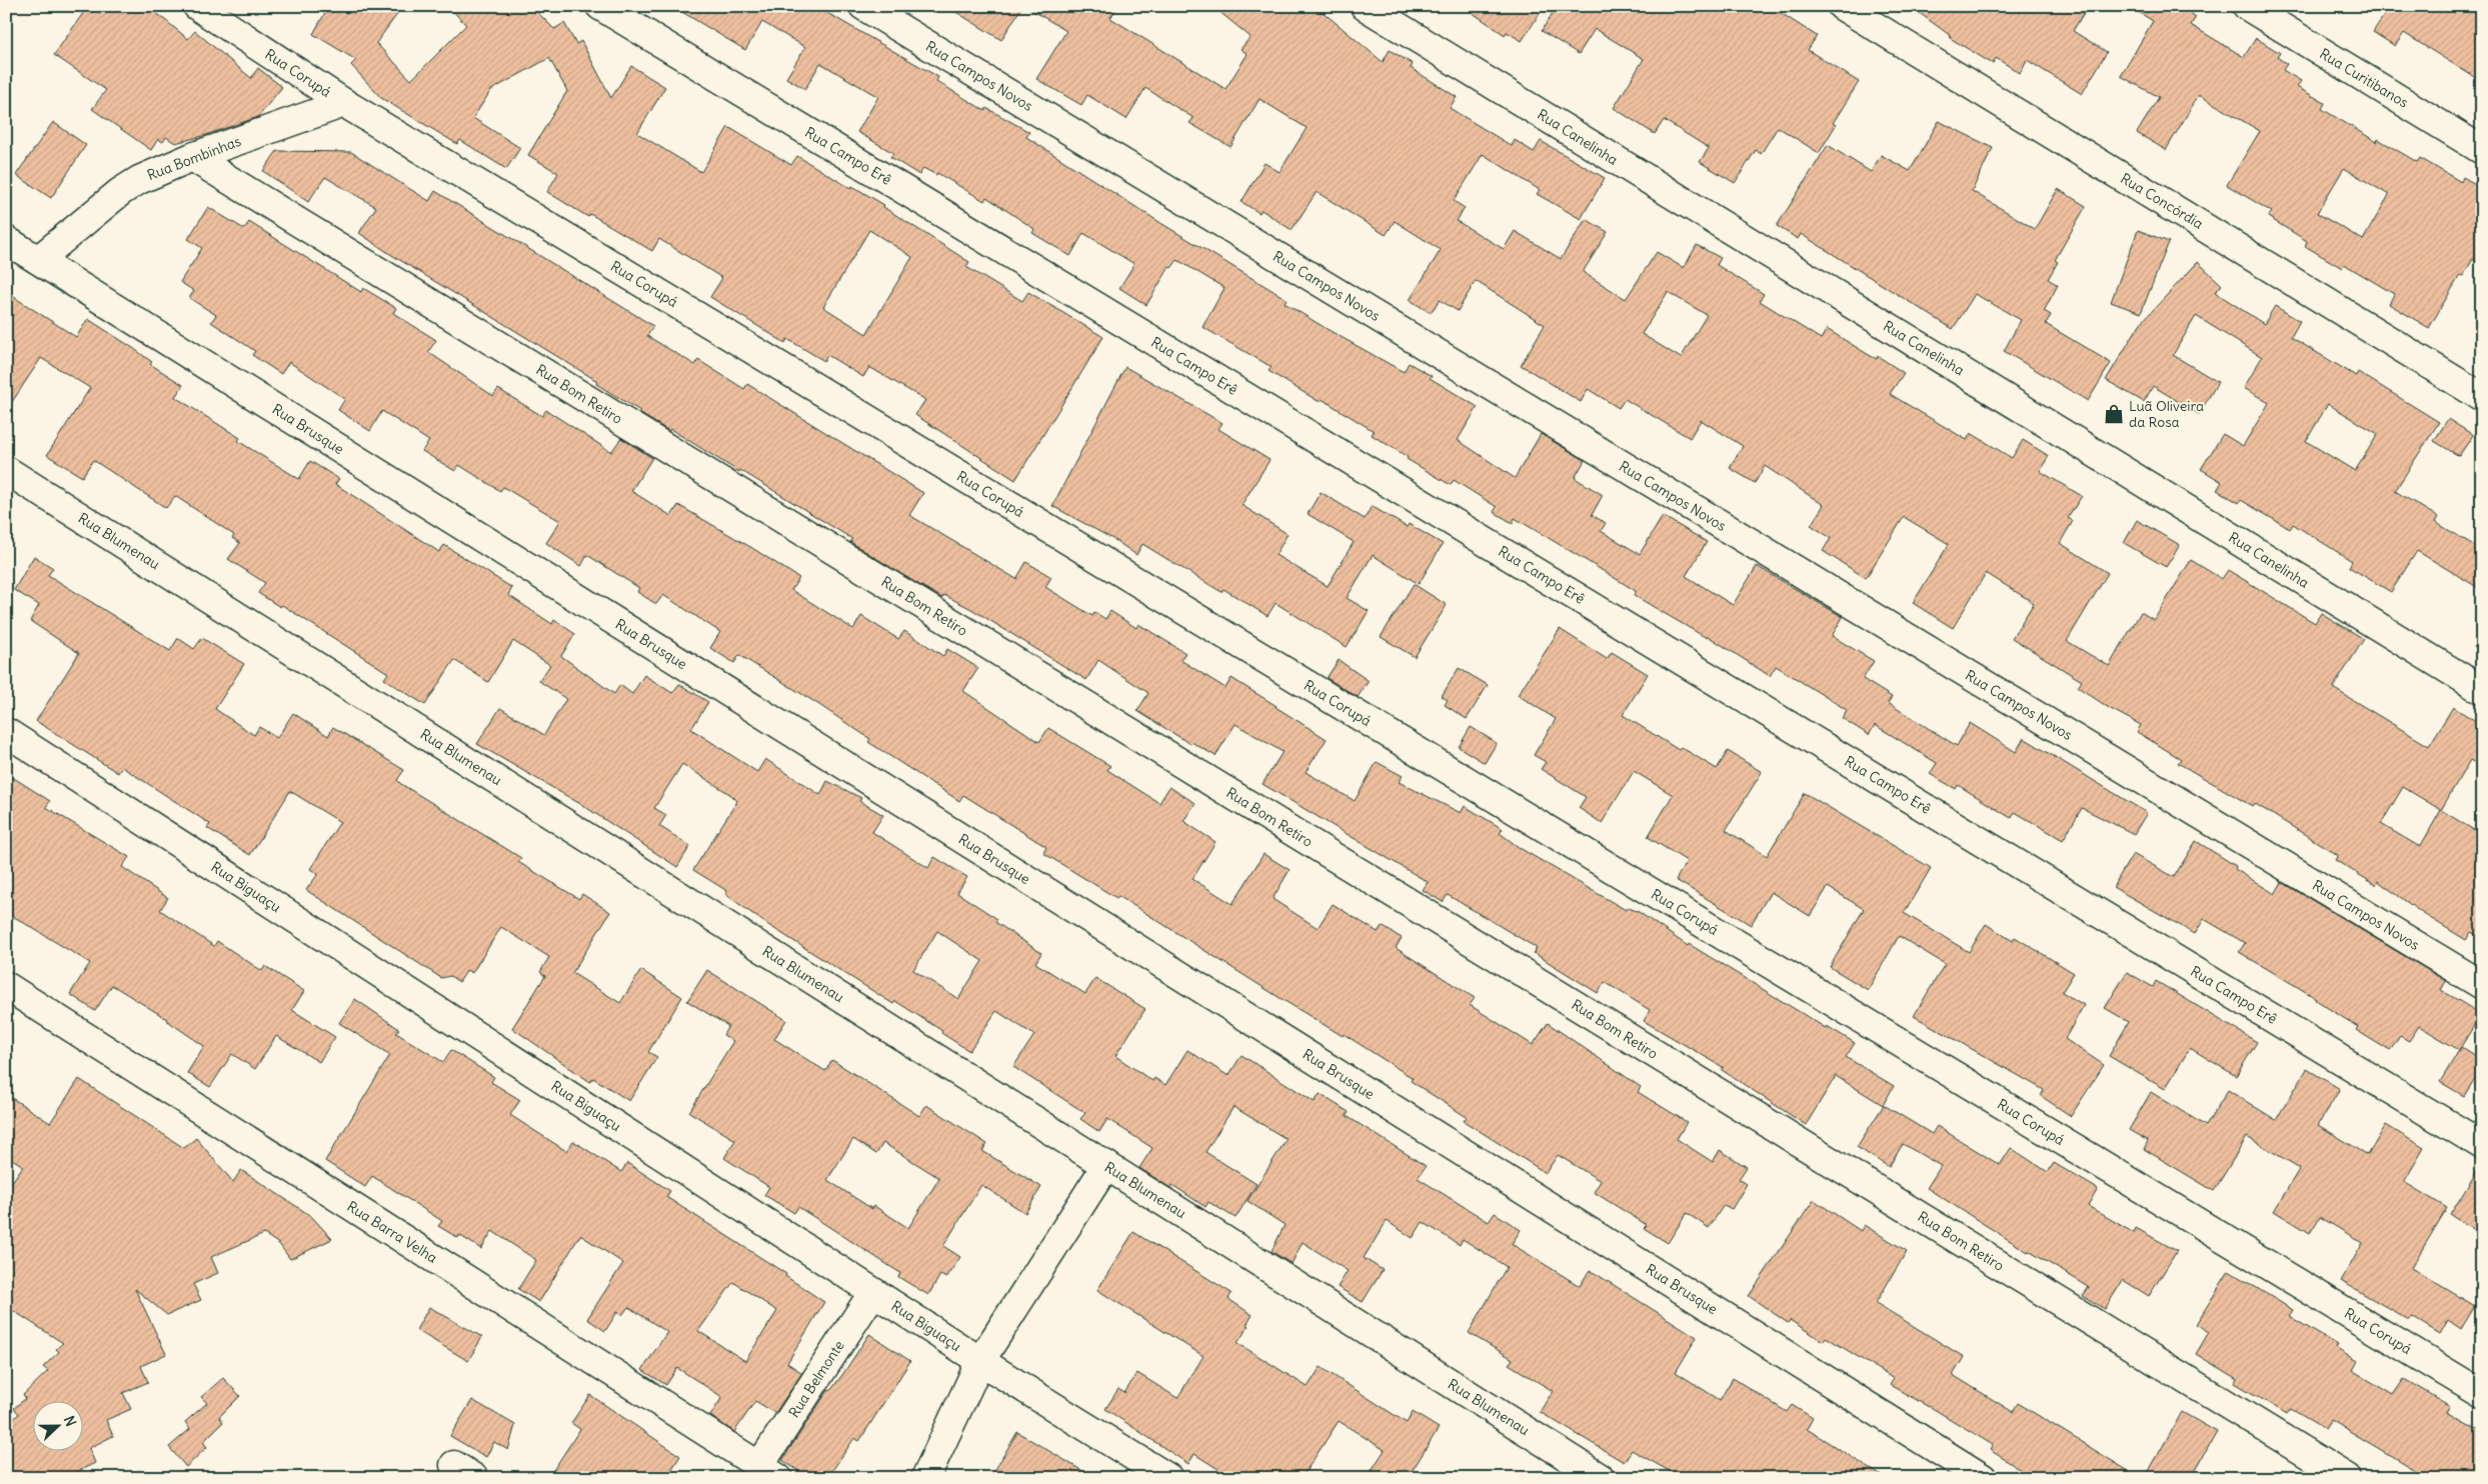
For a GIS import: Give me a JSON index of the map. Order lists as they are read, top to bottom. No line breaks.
{"streets":{"street":["Rua Corupá","Rua Campos Novos","Rua Curitibanos","Rua Canelinha","Rua Campo Erê","Rua Bombinhas","Rua Concórdia","Rua Bom Retiro","Rua Brusque","Rua Blumenau","Rua Biguaçu","Rua Barra Velha","Rua Belmonte"]},"crossings":[["Rua Corupá","Rua Bombinhas"],["Rua Bombinhas","Rua Bom Retiro"],["Rua Bombinhas","Rua Brusque"],["Rua Biguaçu","Rua Belmonte"],["Rua Barra Velha","Rua Belmonte"]],"places":{"shop":["Luã Oliveira da Rosa"]},"north":"right"}
